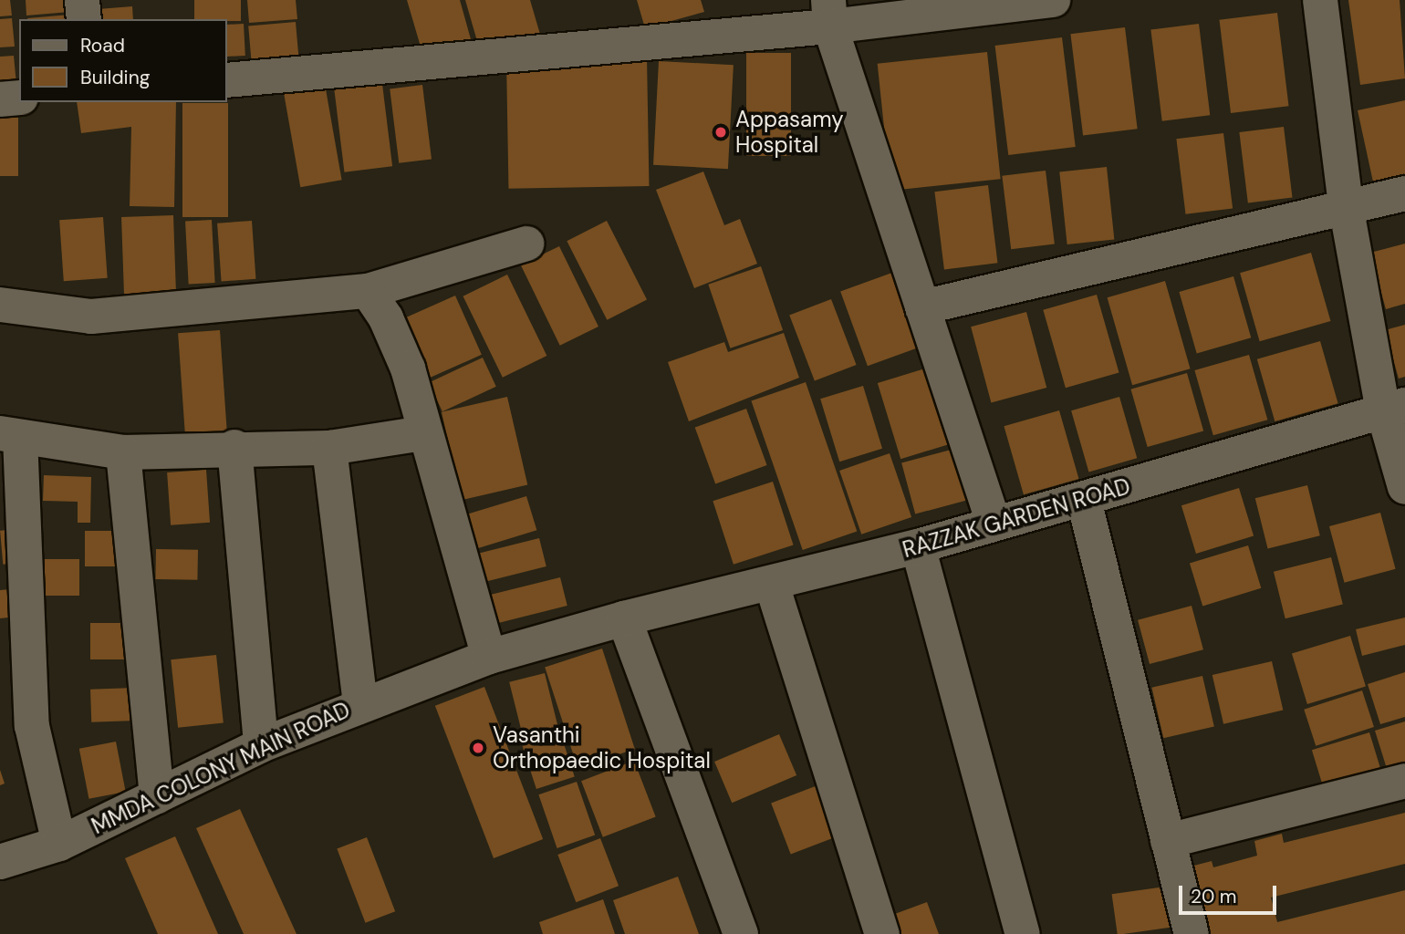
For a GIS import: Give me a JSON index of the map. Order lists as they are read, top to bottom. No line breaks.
{"streets":{"street":["RAZZAK GARDEN ROAD","MMDA COLONY MAIN ROAD"]},"crossings":[["RAZZAK GARDEN ROAD","MMDA COLONY MAIN ROAD"]],"places":["Appasamy Hospital","Vasanthi Orthopaedic Hospital"],"legend":["Road","Building"],"scale_bar":"20 m"}
